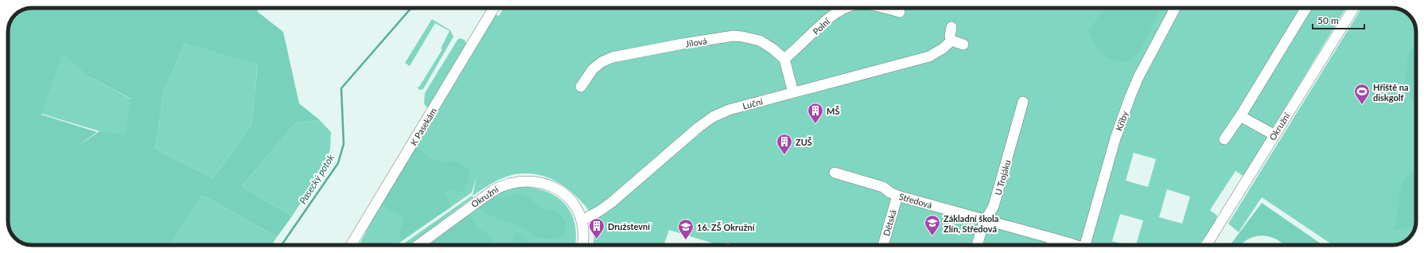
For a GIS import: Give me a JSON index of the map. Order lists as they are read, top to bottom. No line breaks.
{"streets":{"street":["Polní","Jílová","Luční","Křiby","K Pasekám","Okružní","U Trojáku","Středová","Dětská"]},"crossings":[["Polní","Jílová"],["Luční","Okružní"],["U Trojáku","Středová"],["Středová","Dětská"]],"water":["Pasecký potok"],"places":{"sports":["Hřiště na diskgolf"],"building":["MŠ","ZUŠ","Družstevní"],"school or university":["Základní škola Zlín, Středová","16. ZŠ Okružní"]},"scale_bar":"50 m"}
